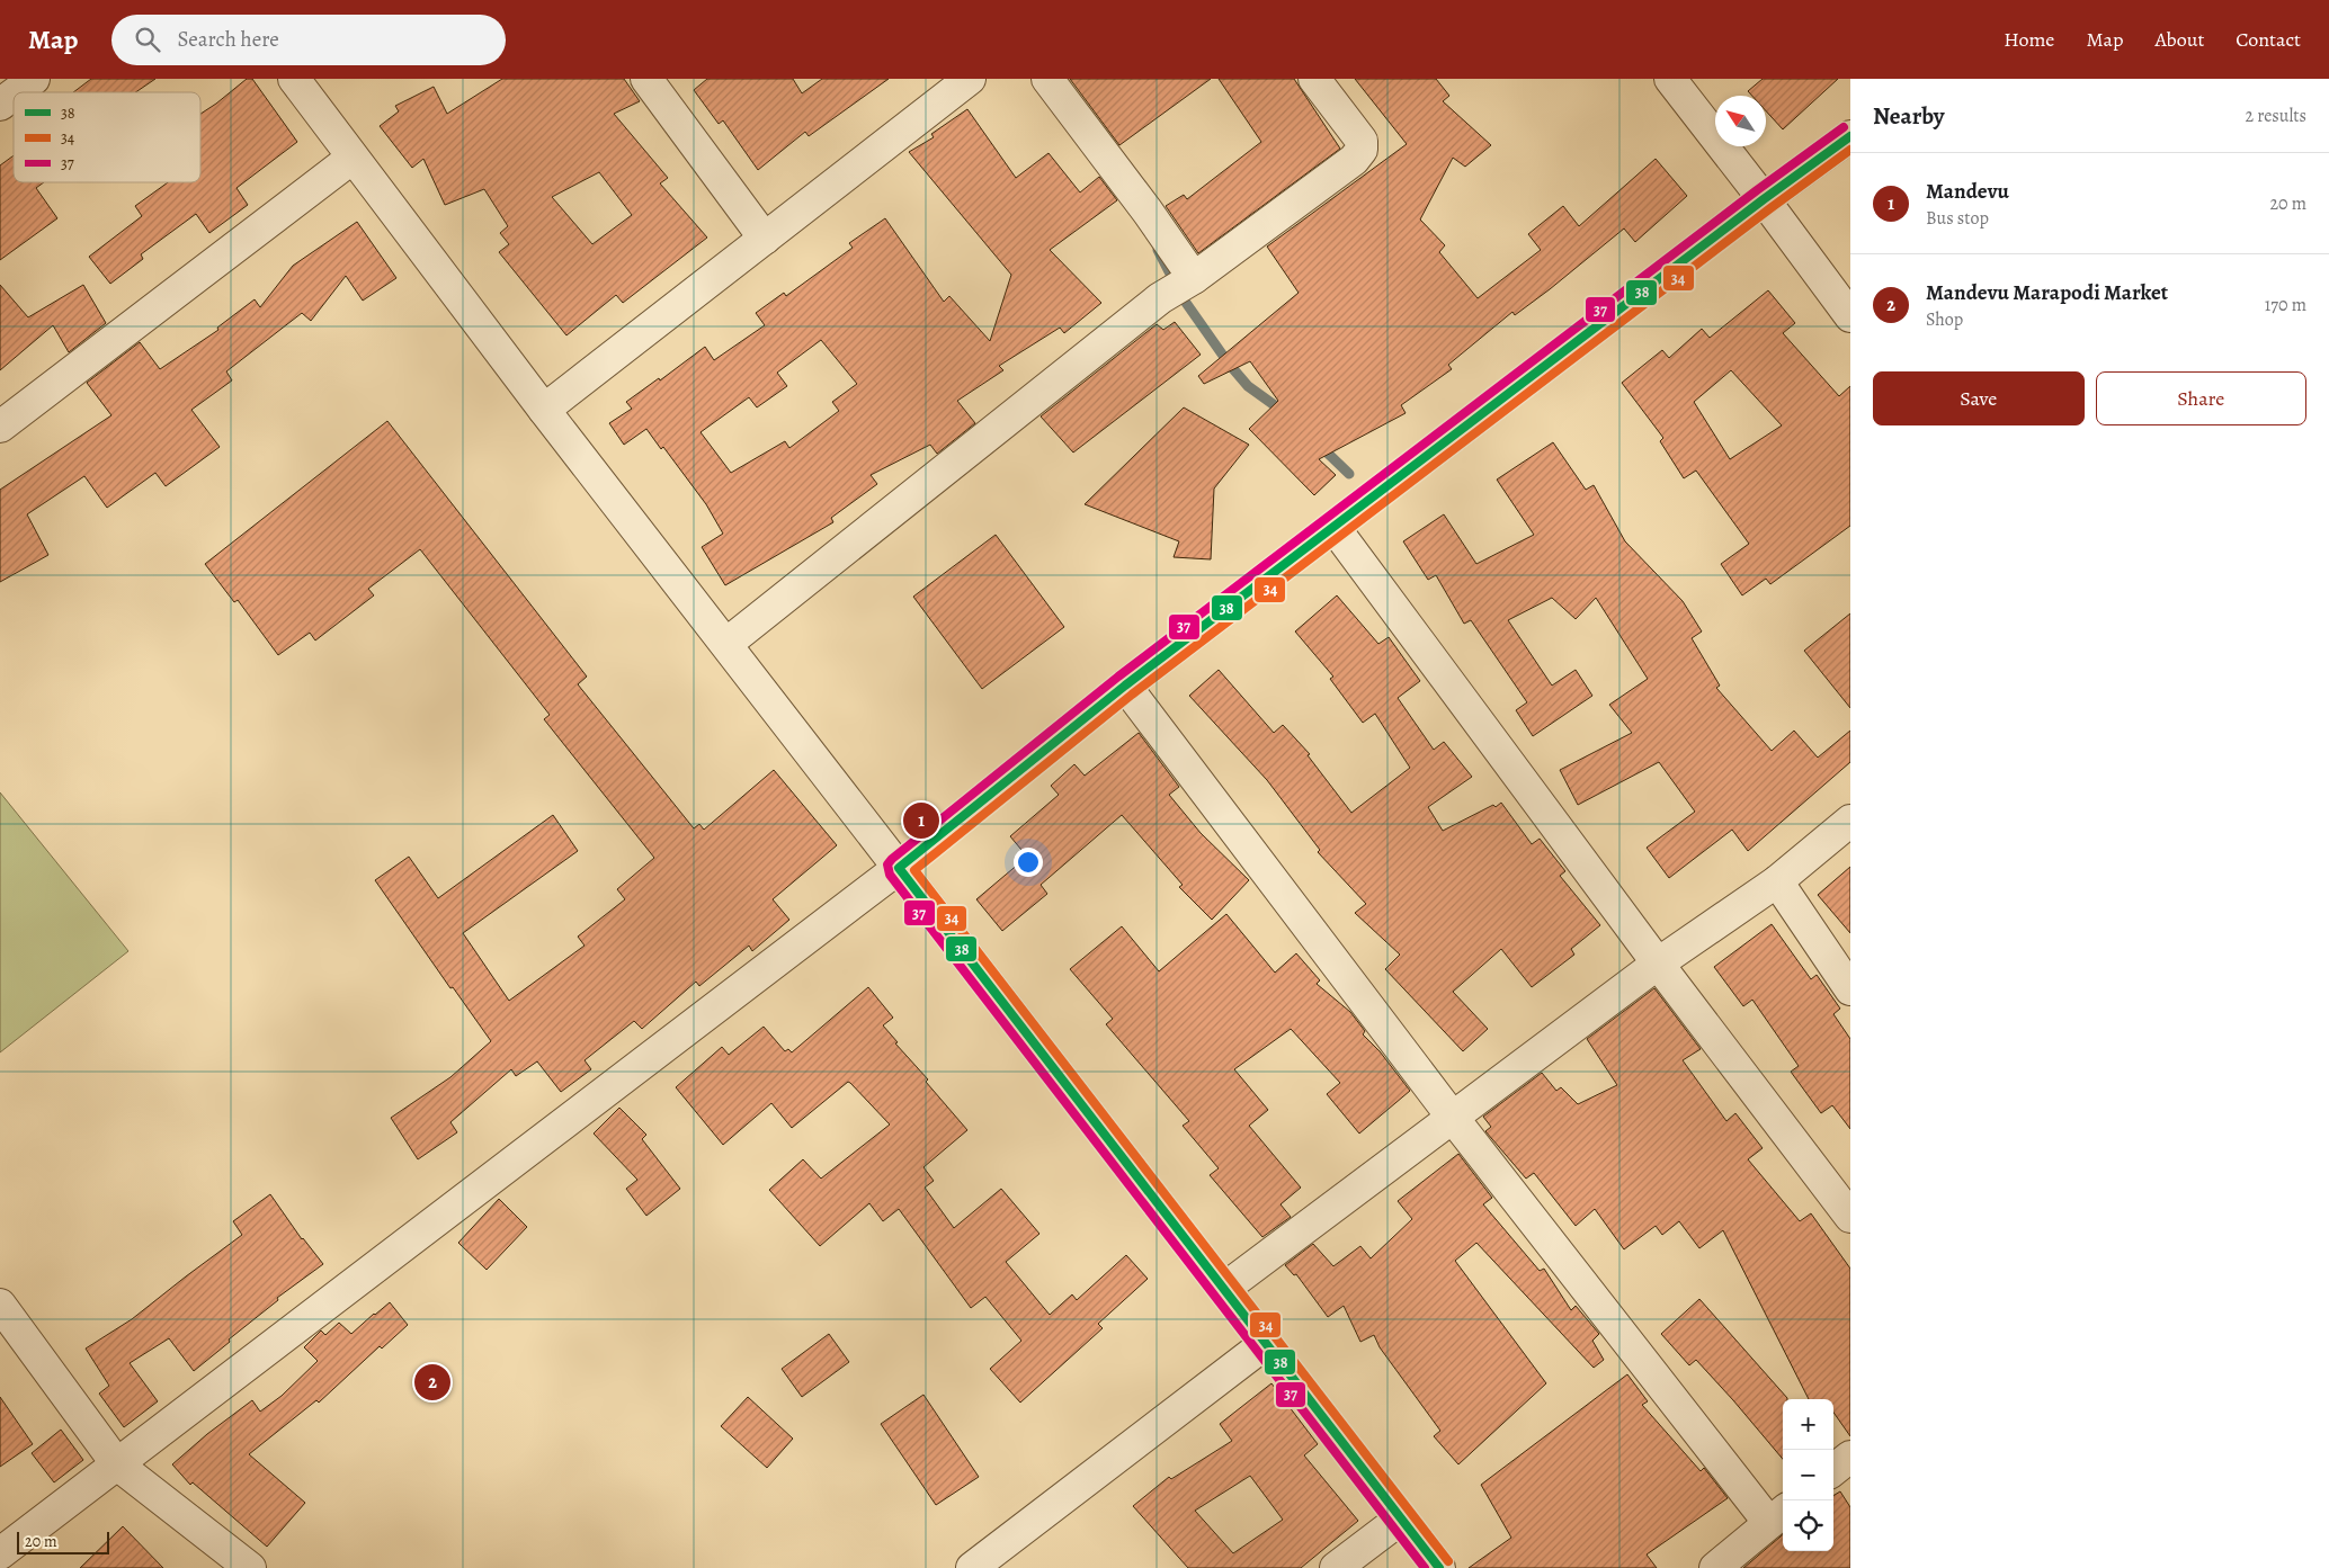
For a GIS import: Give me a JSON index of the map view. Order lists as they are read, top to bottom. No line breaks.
{"lines":["transit line 37","transit line 38","transit line 34"],"legend":["38","34","37"],"scale_bar":"20 m","north":"top left","page":{"header":"Map","search":"Search here","nav":["Home","Map","About","Contact"],"heading":["Nearby","2 results"],"list":[{"mark":"1","name":"Mandevu","note":"Bus stop","value":"20 m"},{"mark":"2","name":"Mandevu Marapodi Market","note":"Shop","value":"170 m"}],"buttons":["Save","Share"],"pins":["1","2"],"map_buttons":["+","−"],"scale":"20 m"}}
